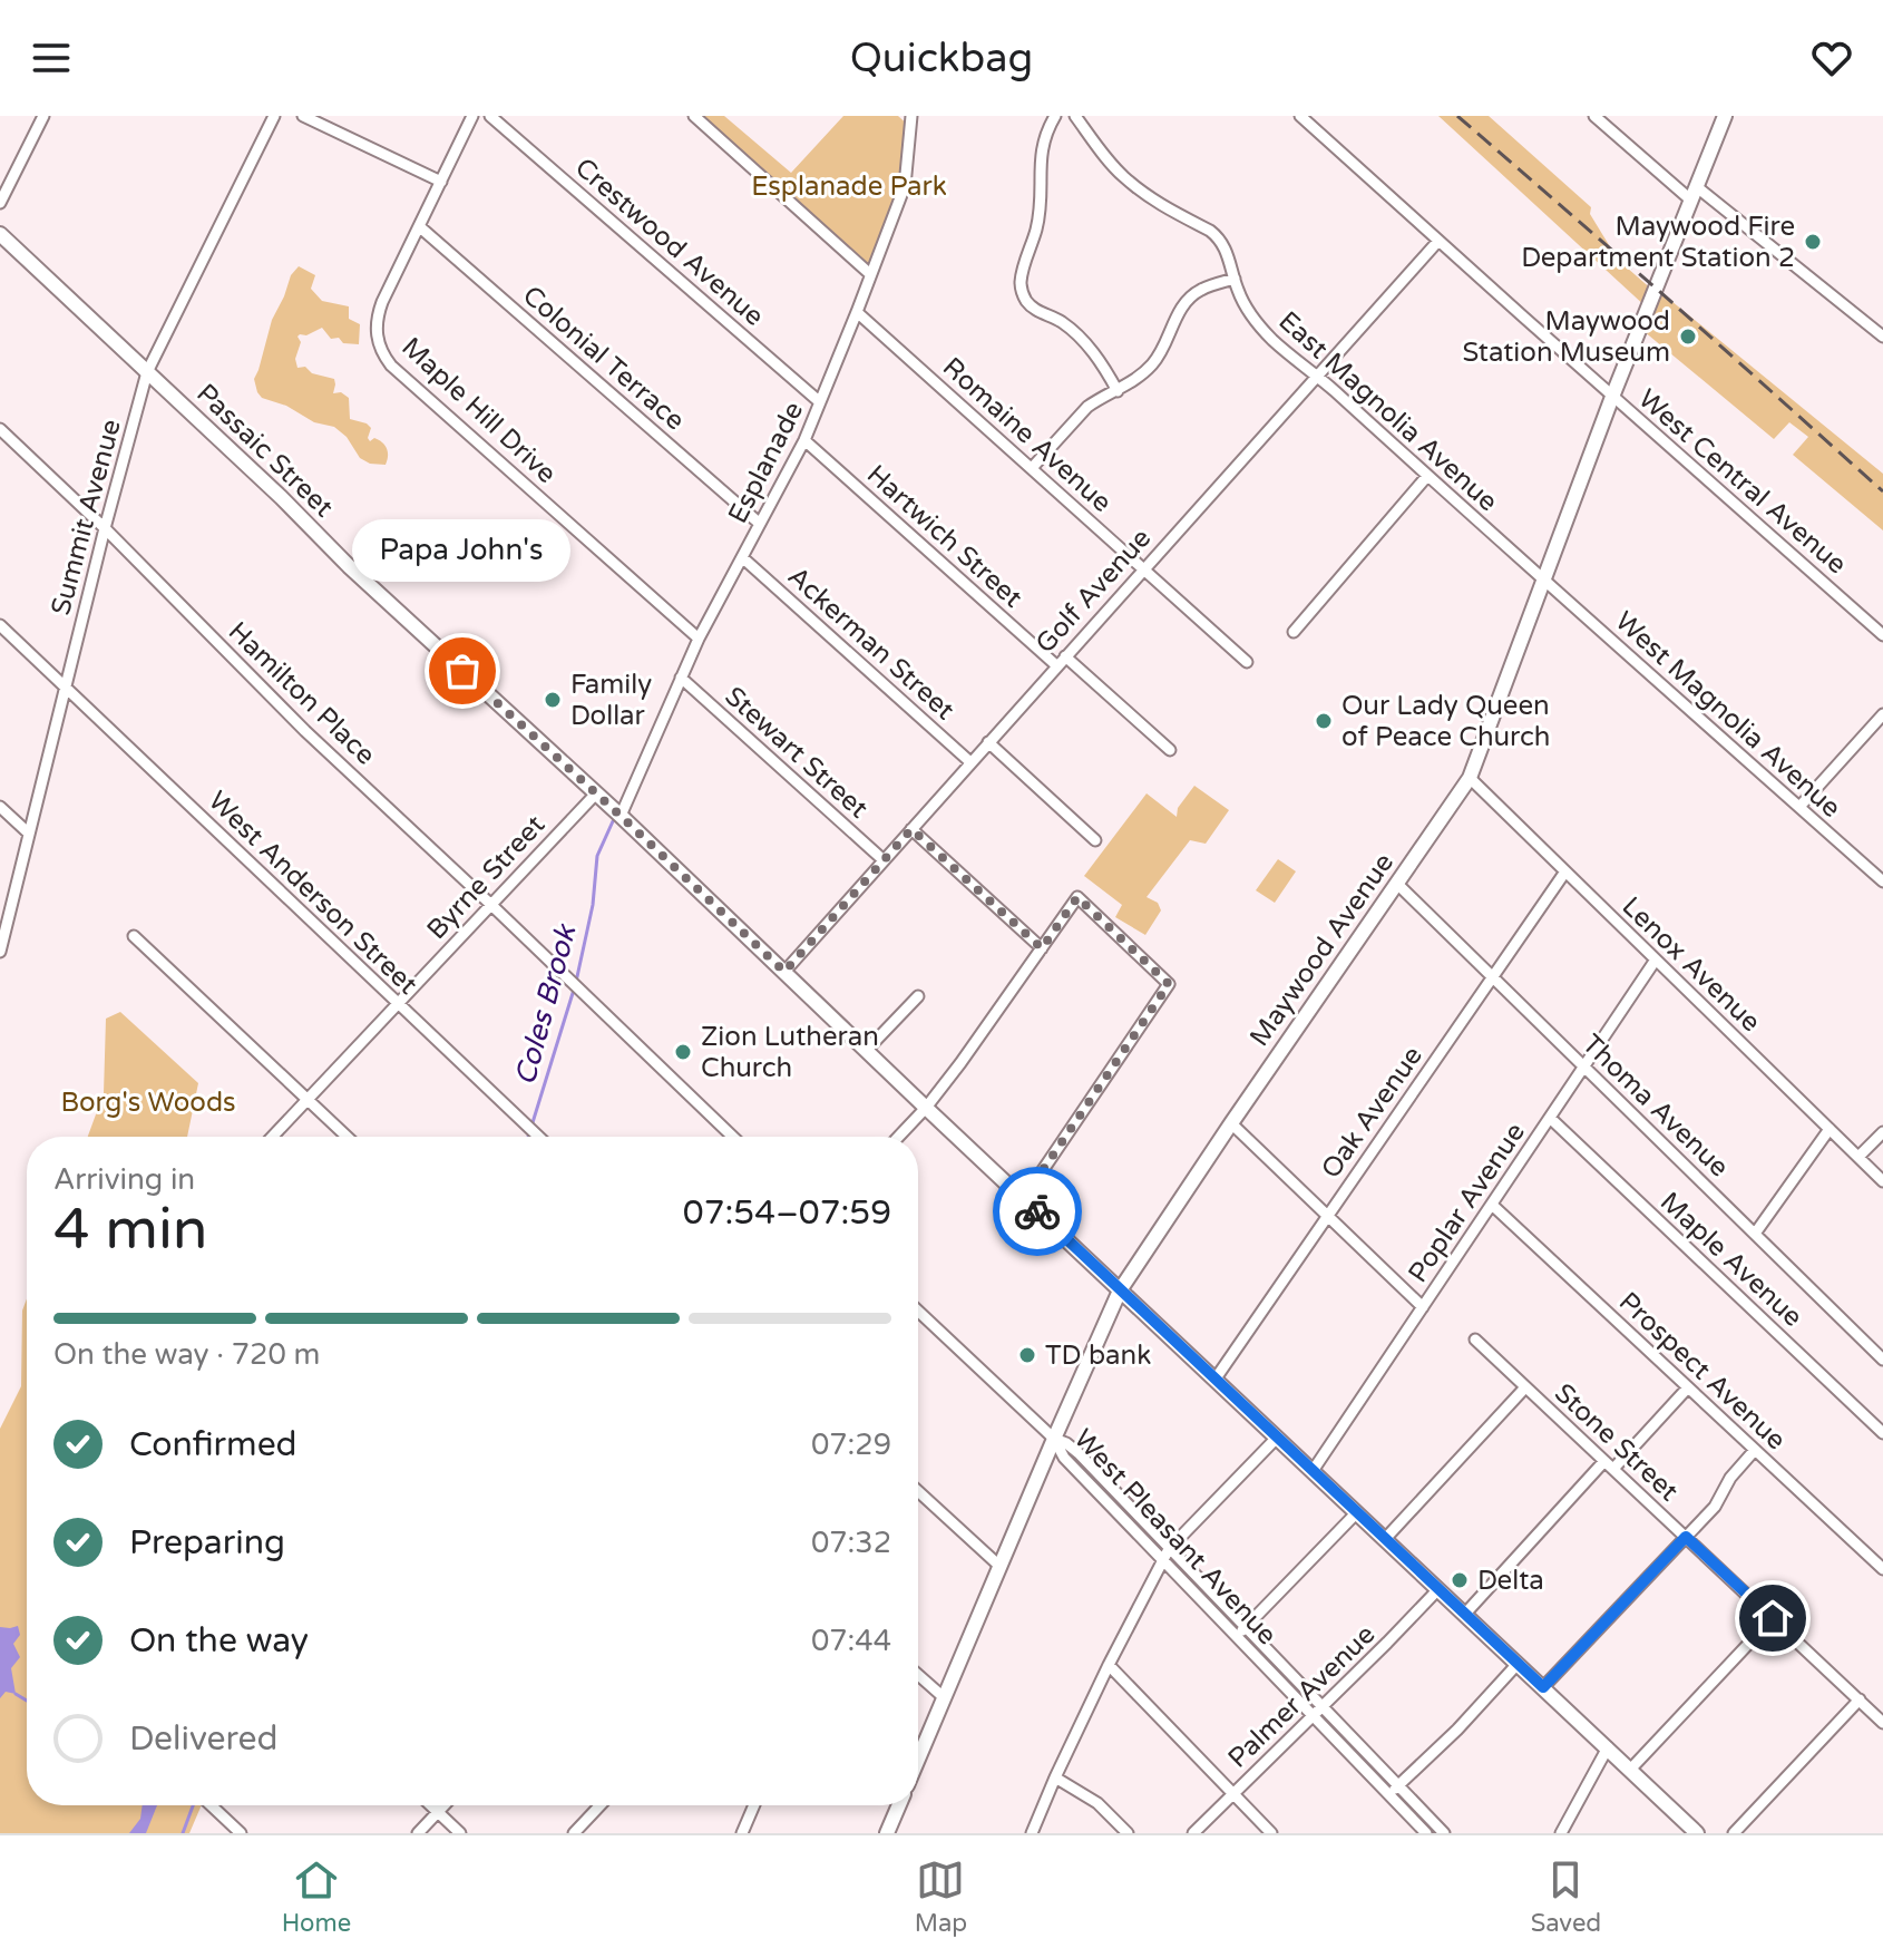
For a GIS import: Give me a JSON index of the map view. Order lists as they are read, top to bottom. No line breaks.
{"streets":{"main road":["Passaic Street","Maywood Avenue"],"street":["Crestwood Avenue","Colonial Terrace","Maple Hill Drive","East Magnolia Avenue","Romaine Avenue","Esplanade","West Central Avenue","Summit Avenue","Hartwich Street","Golf Avenue","Ackerman Street","Hamilton Place","West Magnolia Avenue","Stewart Street","Byrne Street","West Anderson Street","Lenox Avenue","Thoma Avenue","Oak Avenue","Poplar Avenue","Maple Avenue","Prospect Avenue","Stone Street","West Pleasant Avenue","Palmer Avenue"]},"crossings":[["Crestwood Avenue","Esplanade"],["Colonial Terrace","Maple Hill Drive"],["Colonial Terrace","Esplanade"],["Maple Hill Drive","Esplanade"],["East Magnolia Avenue","Golf Avenue"],["East Magnolia Avenue","West Magnolia Avenue"],["East Magnolia Avenue","Maywood Avenue"],["Romaine Avenue","Esplanade"],["Romaine Avenue","Golf Avenue"],["Passaic Street","Esplanade"],["Passaic Street","Summit Avenue"],["Passaic Street","Golf Avenue"],["Passaic Street","Byrne Street"],["Passaic Street","Maywood Avenue"],["Passaic Street","Oak Avenue"],["Passaic Street","Poplar Avenue"],["Passaic Street","Palmer Avenue"],["Esplanade","Hartwich Street"],["Esplanade","Ackerman Street"],["Esplanade","Stewart Street"],["West Central Avenue","Golf Avenue"],["West Central Avenue","Maywood Avenue"],["Summit Avenue","Hamilton Place"],["Summit Avenue","West Anderson Street"],["Hartwich Street","Golf Avenue"],["Golf Avenue","Ackerman Street"],["Golf Avenue","Stewart Street"],["Hamilton Place","Byrne Street"],["West Magnolia Avenue","Maywood Avenue"],["Byrne Street","West Anderson Street"],["Maywood Avenue","Lenox Avenue"],["Maywood Avenue","Thoma Avenue"],["Maywood Avenue","West Pleasant Avenue"],["Lenox Avenue","Oak Avenue"],["Lenox Avenue","Poplar Avenue"],["Thoma Avenue","Oak Avenue"],["Thoma Avenue","Poplar Avenue"],["Poplar Avenue","Maple Avenue"],["Poplar Avenue","Prospect Avenue"],["West Pleasant Avenue","Palmer Avenue"]],"water":["Coles Brook"],"parks":["Esplanade Park","Borg's Woods"],"places":["Maywood Fire Department Station 2","Maywood Station Museum","Papa John's","Family Dollar","Our Lady Queen of Peace Church","Zion Lutheran Church","TD bank","Delta"],"page":{"header":"Quickbag","bubble":"Papa John's","heading":["4 min","Arriving in","07:54–07:59"],"bar":"On the way · 720 m","list":[["Confirmed","07:29"],["Preparing","07:32"],["On the way","07:44"],"Delivered"],"tabs":["Home","Map","Saved"]}}
